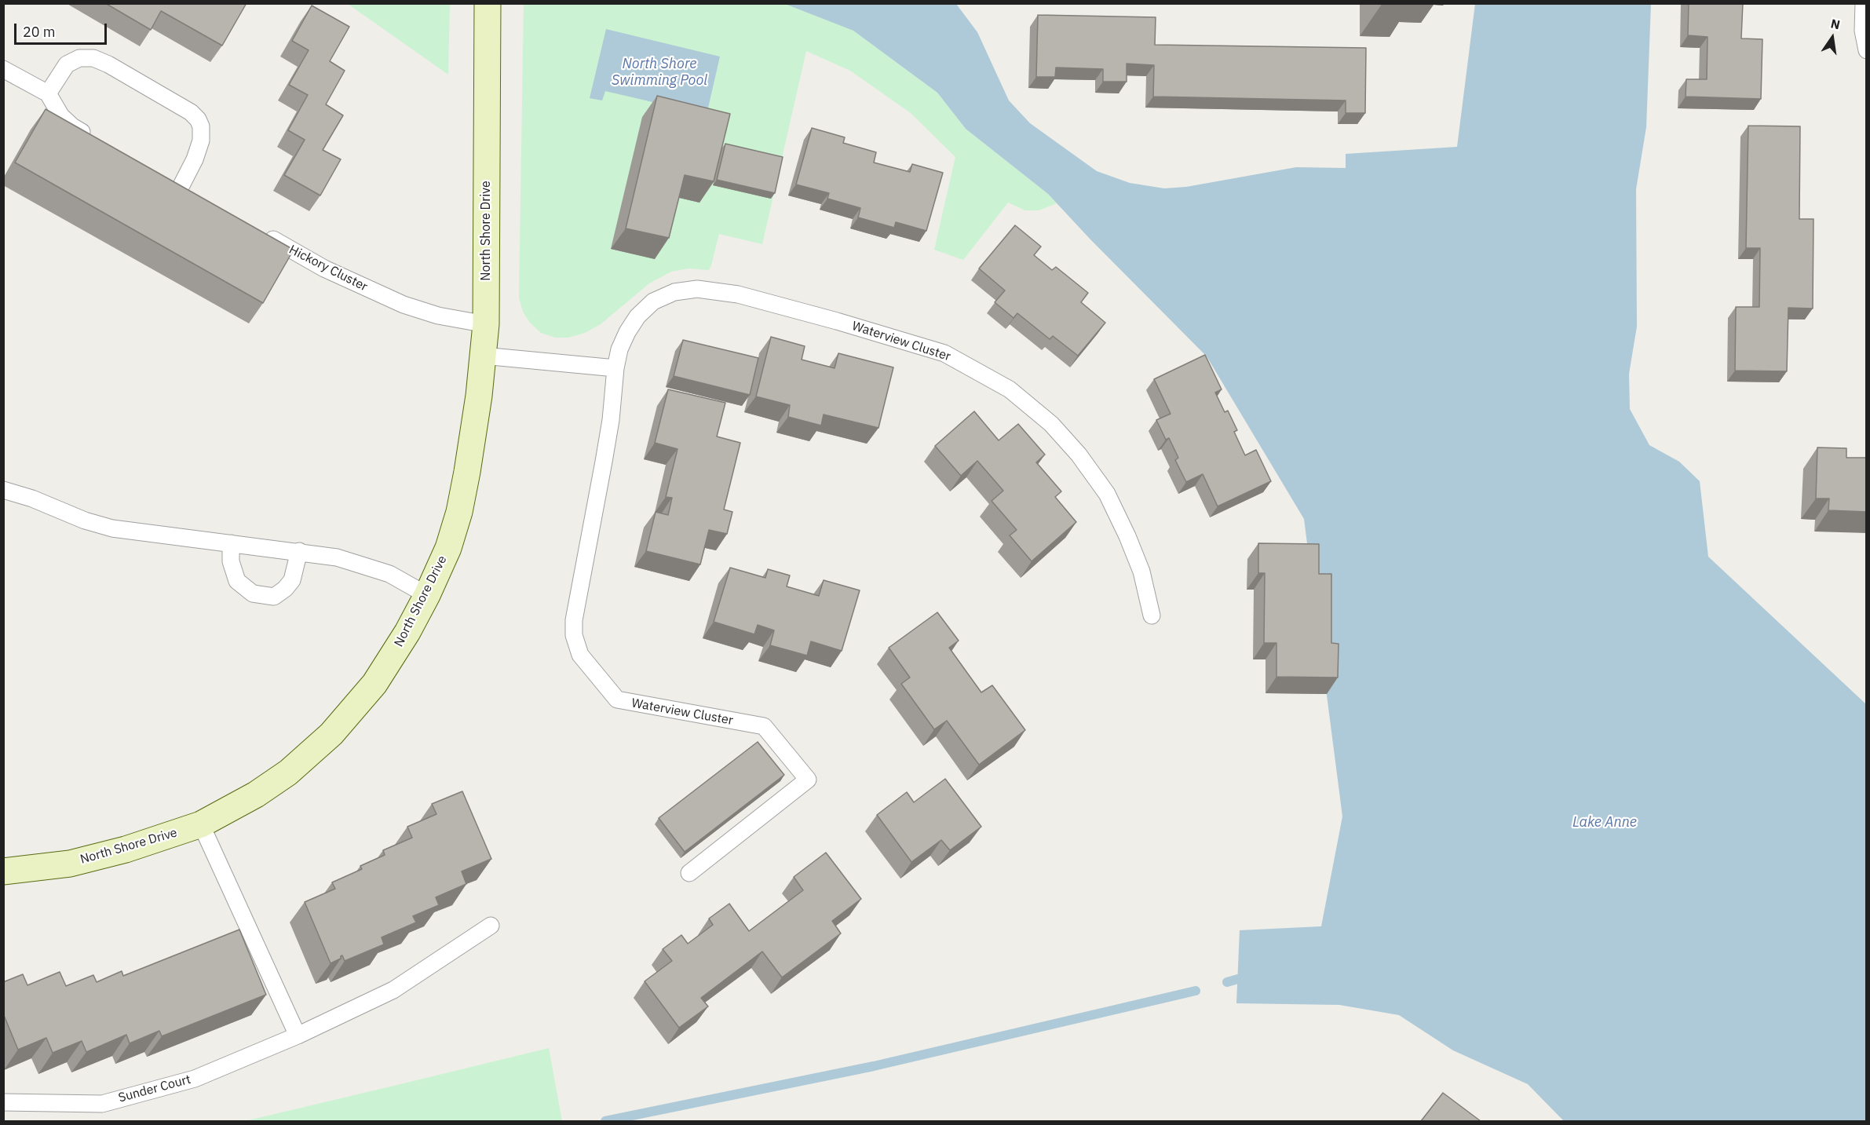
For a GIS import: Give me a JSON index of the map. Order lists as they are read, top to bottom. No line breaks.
{"streets":{"street":["North Shore Drive"],"lane":["Hickory Cluster","Waterview Cluster","Sunder Court"]},"crossings":[["North Shore Drive","Hickory Cluster"]],"water":["North Shore Swimming Pool","Lake Anne"],"scale_bar":"20 m","north":"top"}
